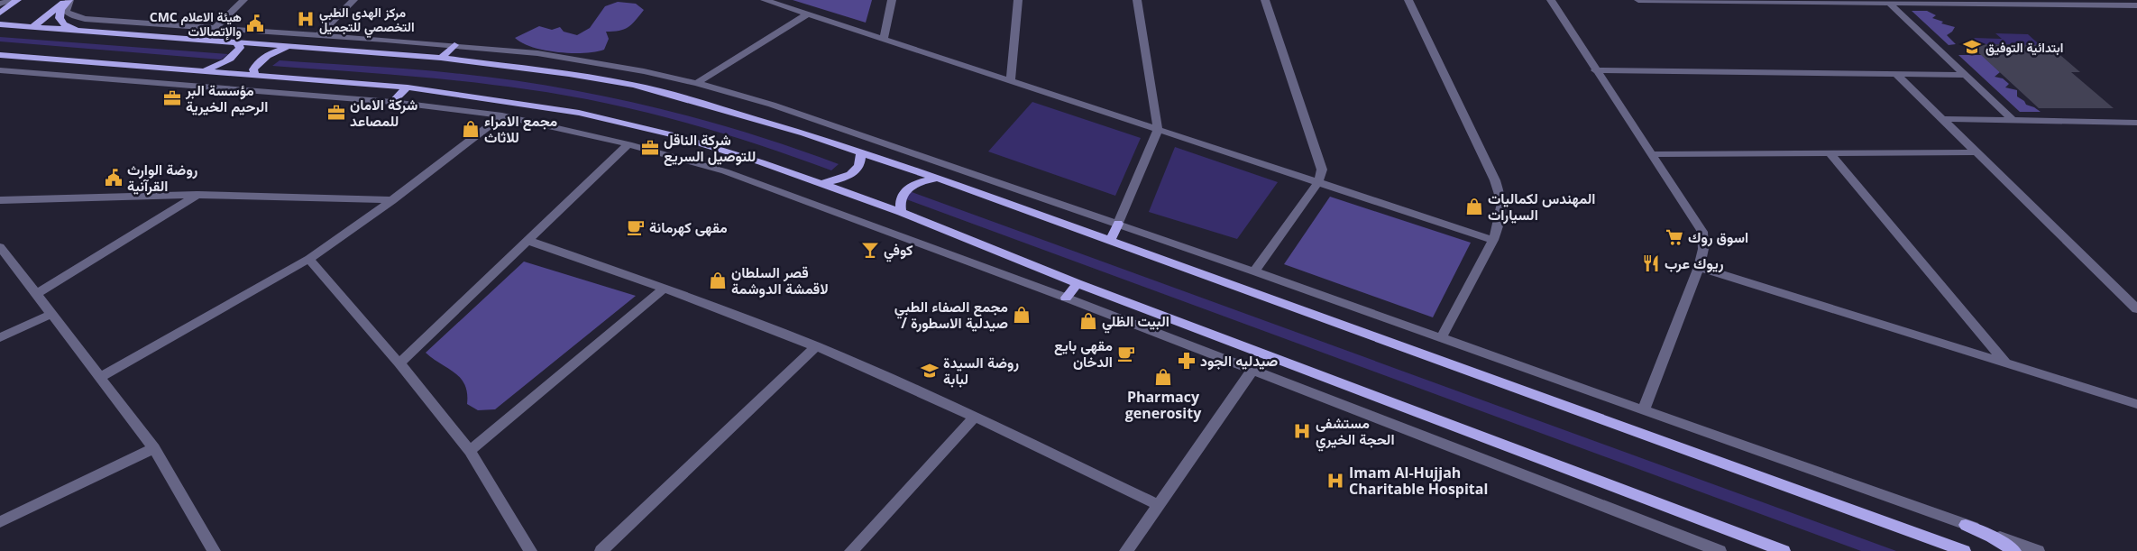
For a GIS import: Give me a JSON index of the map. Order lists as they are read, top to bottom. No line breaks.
{"places":{"hospital":["مركز الهدى الطبي التخصصي للتجميل","مستشفى الحجة الخيري","Imam Al-Hujjah Charitable Hospital"],"public building":["CMC هيئة الاعلام والإتصالات","روضة الوارث القرآنية"],"school or university":["ابتدائية التوفيق","روضة السيدة لبابة"],"office":["مؤسسة البر الرحيم الخيرية","شركة الامان للمصاعد","شركة الناقل للتوصيل السريع"],"shop":["مجمع الامراء للاثاث","المهندس لكماليات السيارات","قصر السلطان لاقمشة الدوشمة","مجمع الصفاء الطبي / صيدلية الاسطورة","البيت الظلي","Pharmacy generosity"],"cafe":["مقهى كهرمانة","مقهى بايع الدخان"],"supermarket":["اسوق روك"],"bar":["كوفي"],"restaurant":["ريوك عرب"],"pharmacy":["صيدليه الجود"]}}
